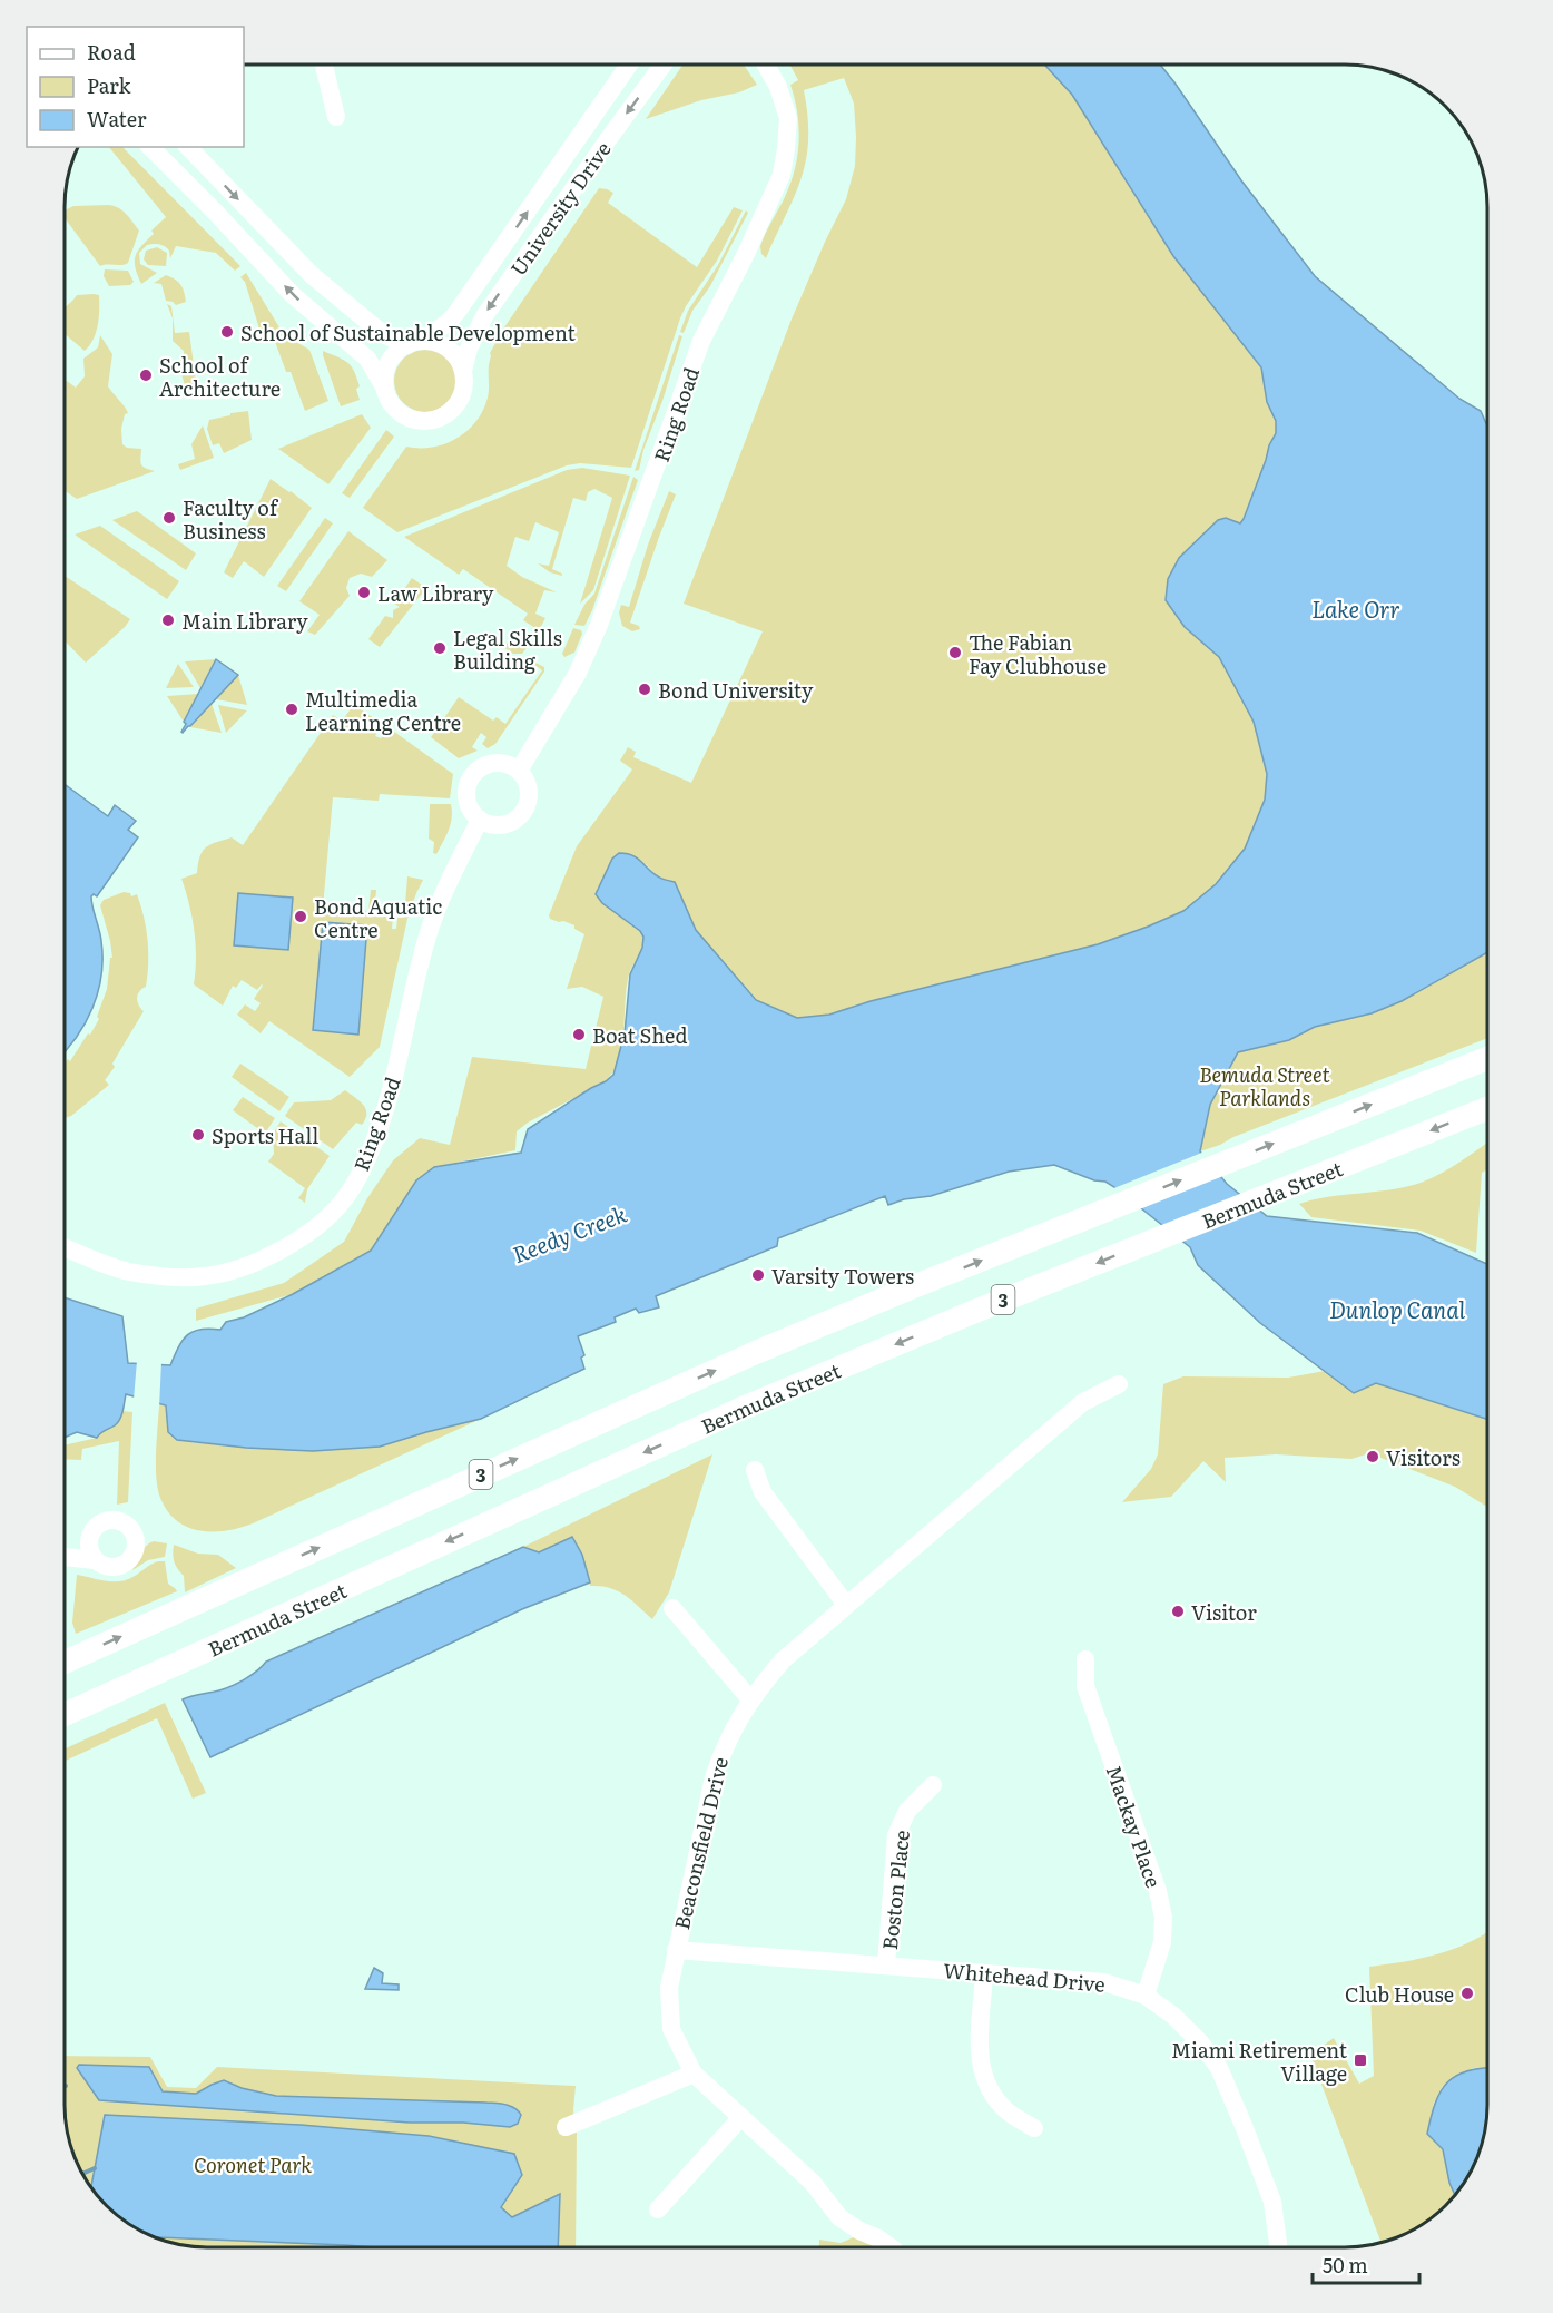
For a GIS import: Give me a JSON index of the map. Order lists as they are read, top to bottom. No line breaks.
{"streets":{"main road":["Bermuda Street","3"],"street":["University Drive","Ring Road","Mackay Place","Beaconsfield Drive","Boston Place","Whitehead Drive"]},"crossings":[["Mackay Place","Whitehead Drive"],["Beaconsfield Drive","Whitehead Drive"],["Boston Place","Whitehead Drive"]],"water":["Lake Orr","Reedy Creek","Dunlop Canal"],"parks":["Bemuda Street Parklands","Coronet Park"],"places":{"other":["School of Sustainable Development","School of Architecture","Faculty of Business","Law Library","Main Library","Legal Skills Building","The Fabian Fay Clubhouse","Bond University","Multimedia Learning Centre","Bond Aquatic Centre","Boat Shed","Sports Hall","Varsity Towers","Visitors","Visitor","Club House"],"transit":["Miami Retirement Village"]},"legend":["Road","Park","Water"],"scale_bar":"50 m"}
